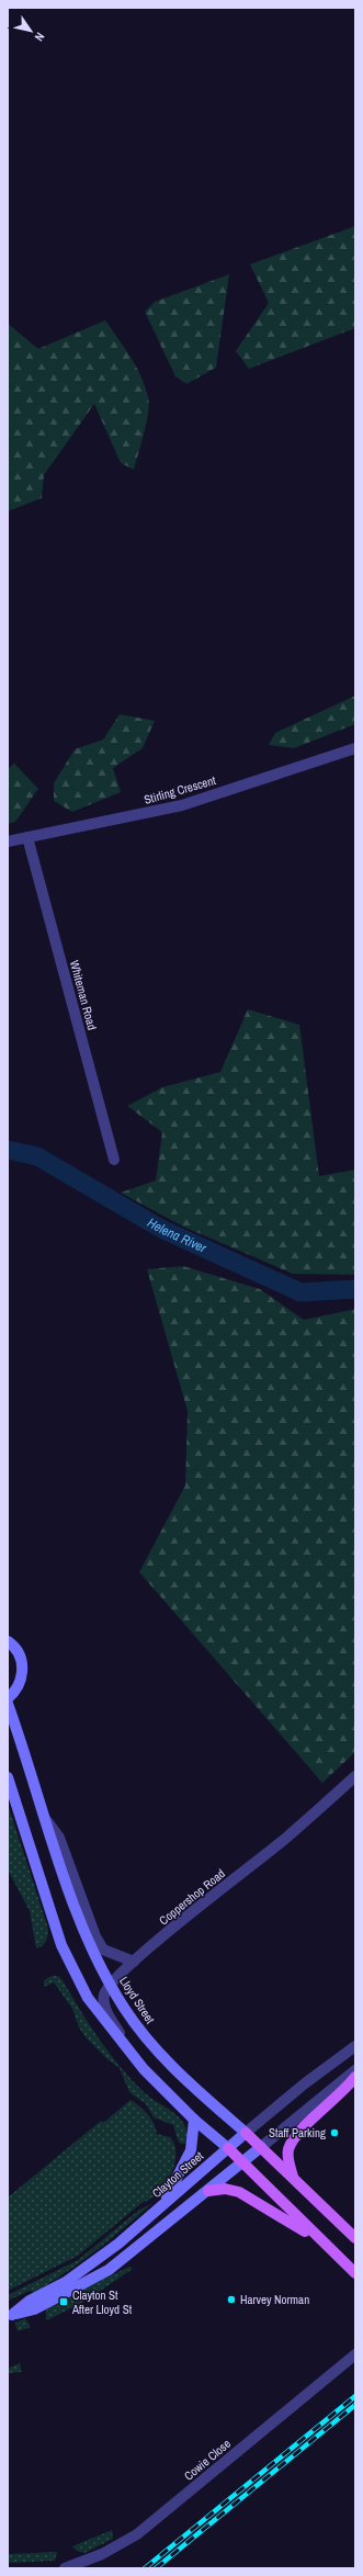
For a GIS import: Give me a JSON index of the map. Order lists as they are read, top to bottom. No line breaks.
{"streets":{"main road":["Lloyd Street","Clayton Street"],"street":["Stirling Crescent","Whiteman Road","Coppershop Road","Cowie Close"]},"crossings":[["Stirling Crescent","Whiteman Road"],["Coppershop Road","Lloyd Street"],["Lloyd Street","Clayton Street"]],"water":["Helena River"],"places":{"other":["Staff Parking","Harvey Norman"],"transit":["Clayton St After Lloyd St"]},"north":"bottom right"}
